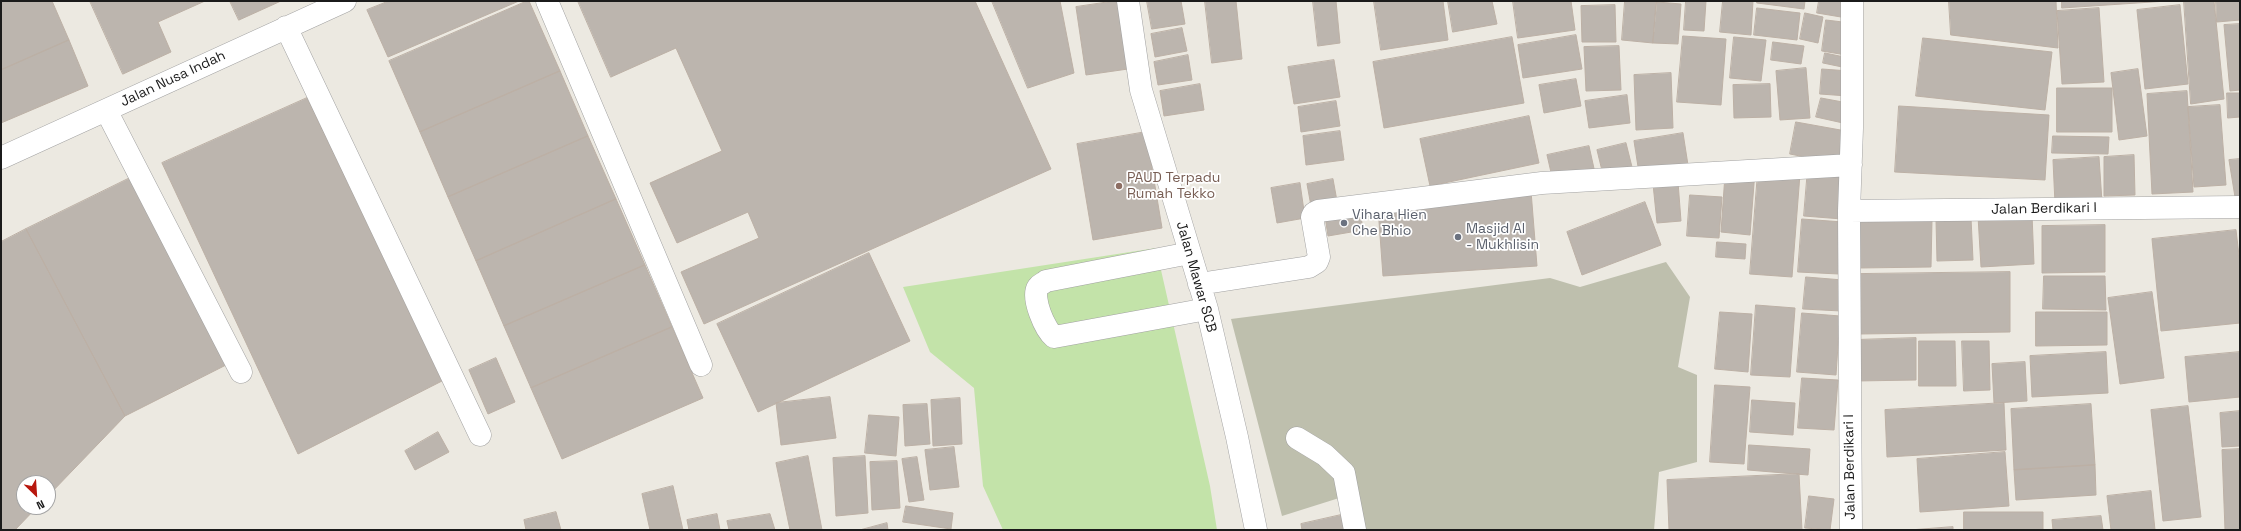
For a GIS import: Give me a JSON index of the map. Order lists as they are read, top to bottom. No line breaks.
{"streets":{"street":["Jalan Nusa Indah","Jalan Berdikari I","Jalan Mawar SCB"]},"places":["PAUD Terpadu Rumah Tekko","Vihara Hien Che Bhio","Masjid Al - Mukhlisin"],"north":"bottom right"}
